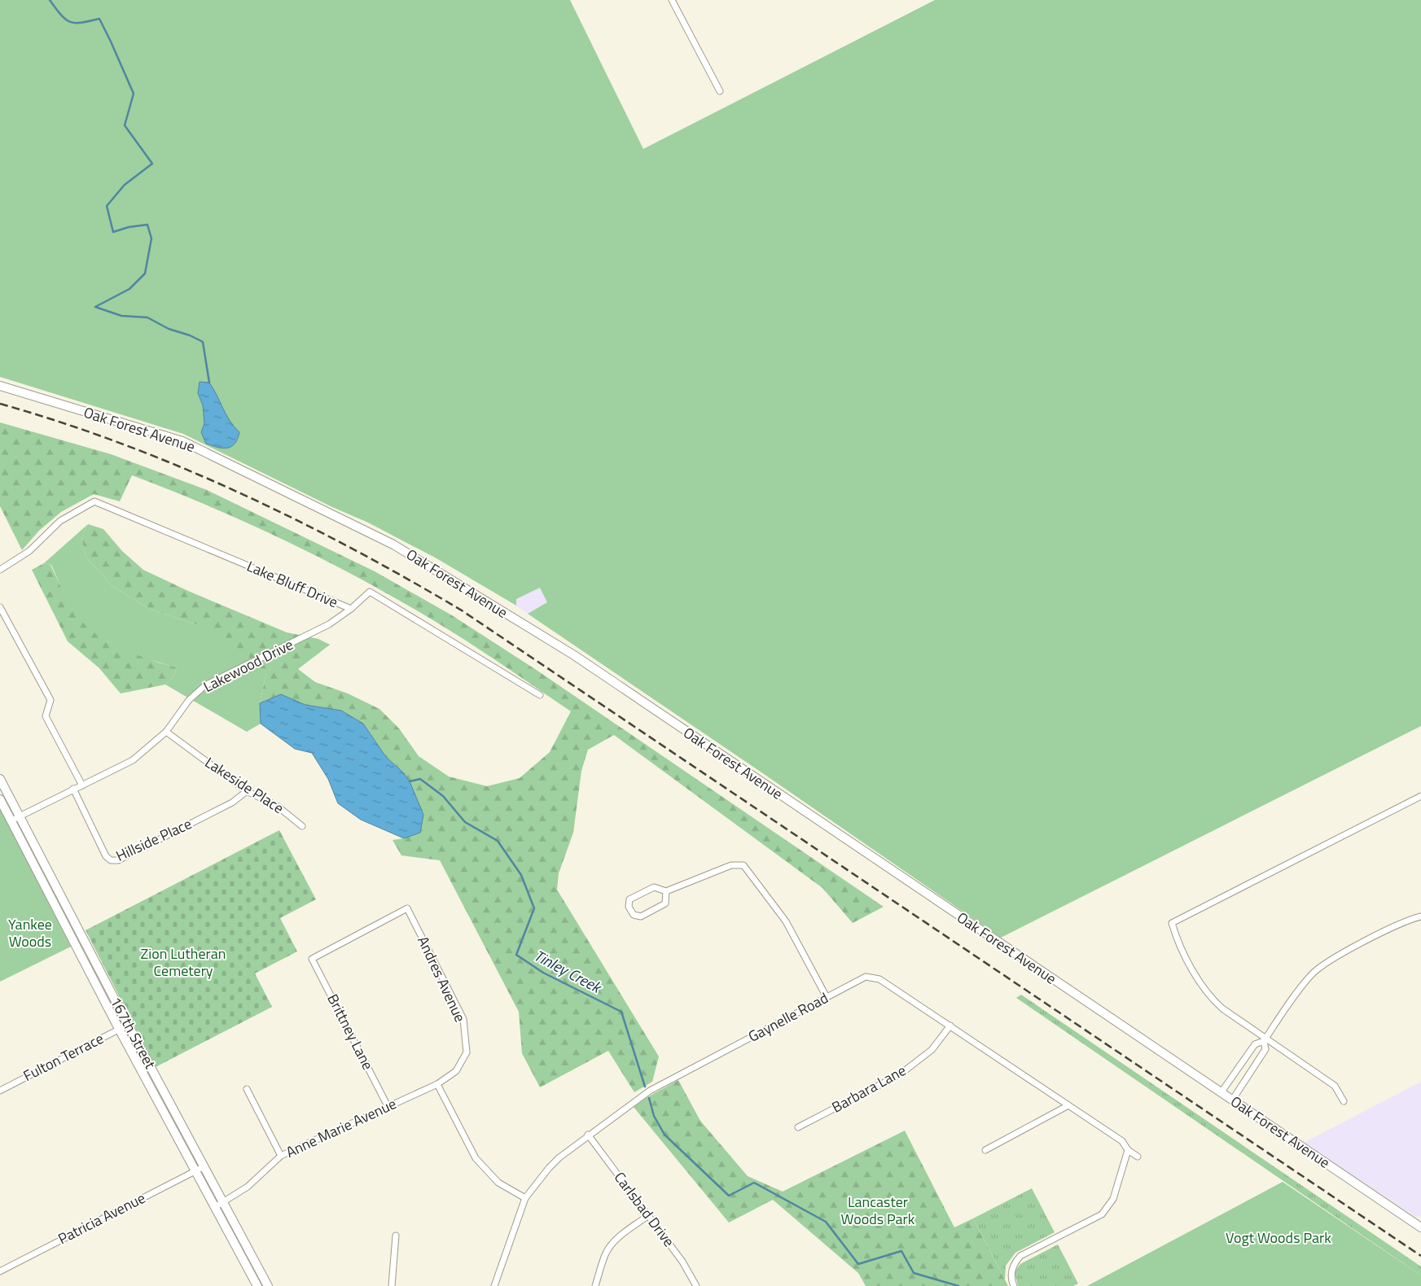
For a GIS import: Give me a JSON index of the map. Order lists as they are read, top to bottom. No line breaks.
{"streets":{"street":["Oak Forest Avenue","Lake Bluff Drive","Lakewood Drive","Lakeside Place","Hillside Place","Andres Avenue","Gaynelle Road","Brittney Lane","167th Street","Fulton Terrace","Barbara Lane","Anne Marie Avenue","Carlsbad Drive","Patricia Avenue"]},"crossings":[["Lake Bluff Drive","Lakewood Drive"],["Lakewood Drive","Lakeside Place"],["Lakewood Drive","Hillside Place"],["Lakewood Drive","167th Street"],["Lakeside Place","Hillside Place"],["Andres Avenue","Brittney Lane"],["Andres Avenue","Anne Marie Avenue"],["Gaynelle Road","Barbara Lane"],["Gaynelle Road","Carlsbad Drive"],["Brittney Lane","Anne Marie Avenue"],["167th Street","Fulton Terrace"],["167th Street","Anne Marie Avenue"],["167th Street","Patricia Avenue"]],"water":["Tinley Creek"],"parks":["Yankee Woods","Zion Lutheran Cemetery","Lancaster Woods Park","Vogt Woods Park"]}
